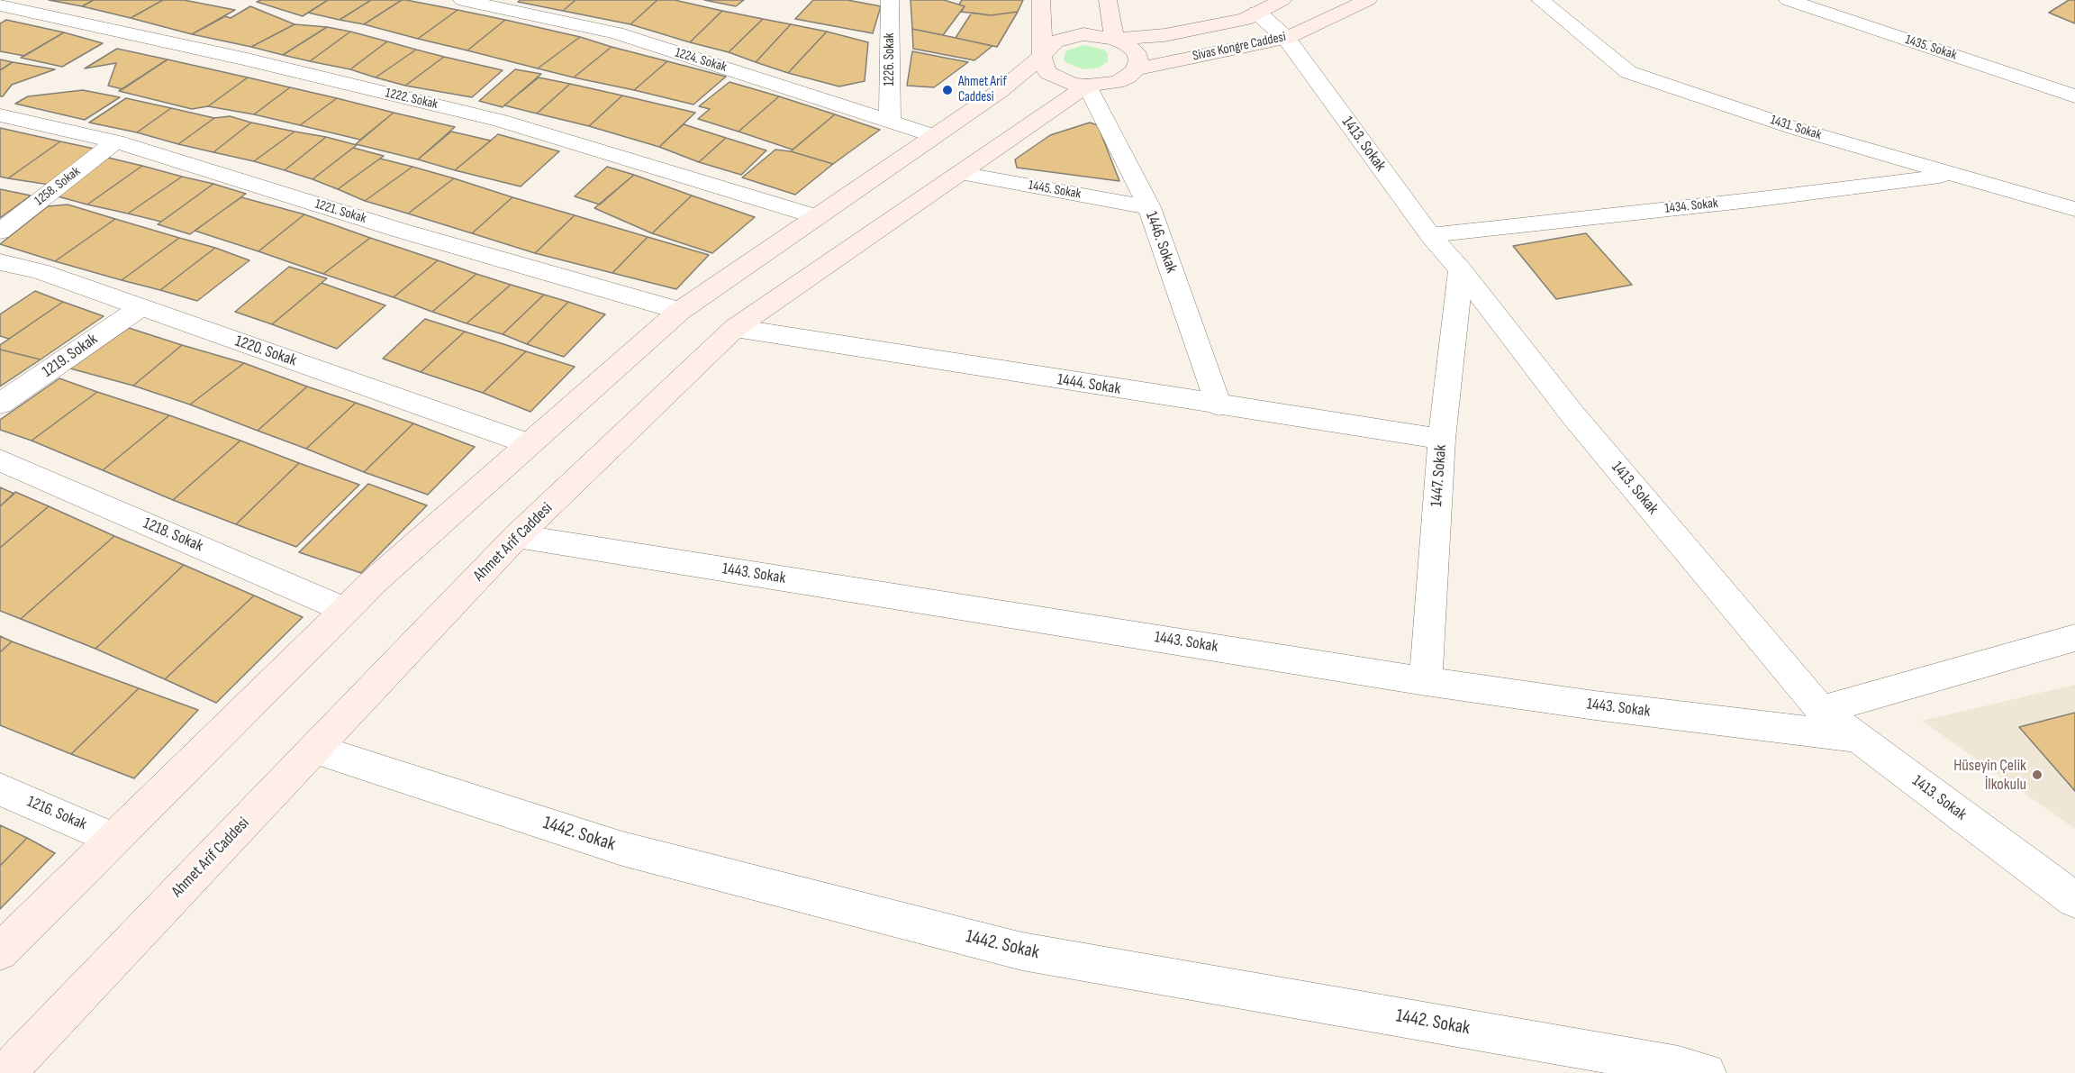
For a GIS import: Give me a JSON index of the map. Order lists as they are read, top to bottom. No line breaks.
{"streets":{"main road":["Sivas Kongre Caddesi","Ahmet Arif Caddesi"],"street":["1435. Sokak","1226. Sokak","1224. Sokak","1222. Sokak","1431. Sokak","1413. Sokak","1258. Sokak","1445. Sokak","1434. Sokak","1221. Sokak","1446. Sokak","1220. Sokak","1219. Sokak","1444. Sokak","1447. Sokak","1218. Sokak","1443. Sokak","1216. Sokak","1442. Sokak"]},"crossings":[["Sivas Kongre Caddesi","1413. Sokak"],["Sivas Kongre Caddesi","Ahmet Arif Caddesi"],["1226. Sokak","1224. Sokak"],["1431. Sokak","1434. Sokak"],["1413. Sokak","1434. Sokak"],["1413. Sokak","1447. Sokak"],["1413. Sokak","1443. Sokak"],["1258. Sokak","1221. Sokak"],["1445. Sokak","1446. Sokak"],["1445. Sokak","Ahmet Arif Caddesi"],["1446. Sokak","1444. Sokak"],["1446. Sokak","Ahmet Arif Caddesi"],["1220. Sokak","1219. Sokak"],["1444. Sokak","1447. Sokak"],["1444. Sokak","Ahmet Arif Caddesi"],["1447. Sokak","1443. Sokak"],["Ahmet Arif Caddesi","1443. Sokak"],["Ahmet Arif Caddesi","1442. Sokak"]],"places":["Ahmet Arif Caddesi","Hüseyin Çelik İlkokulu"]}
